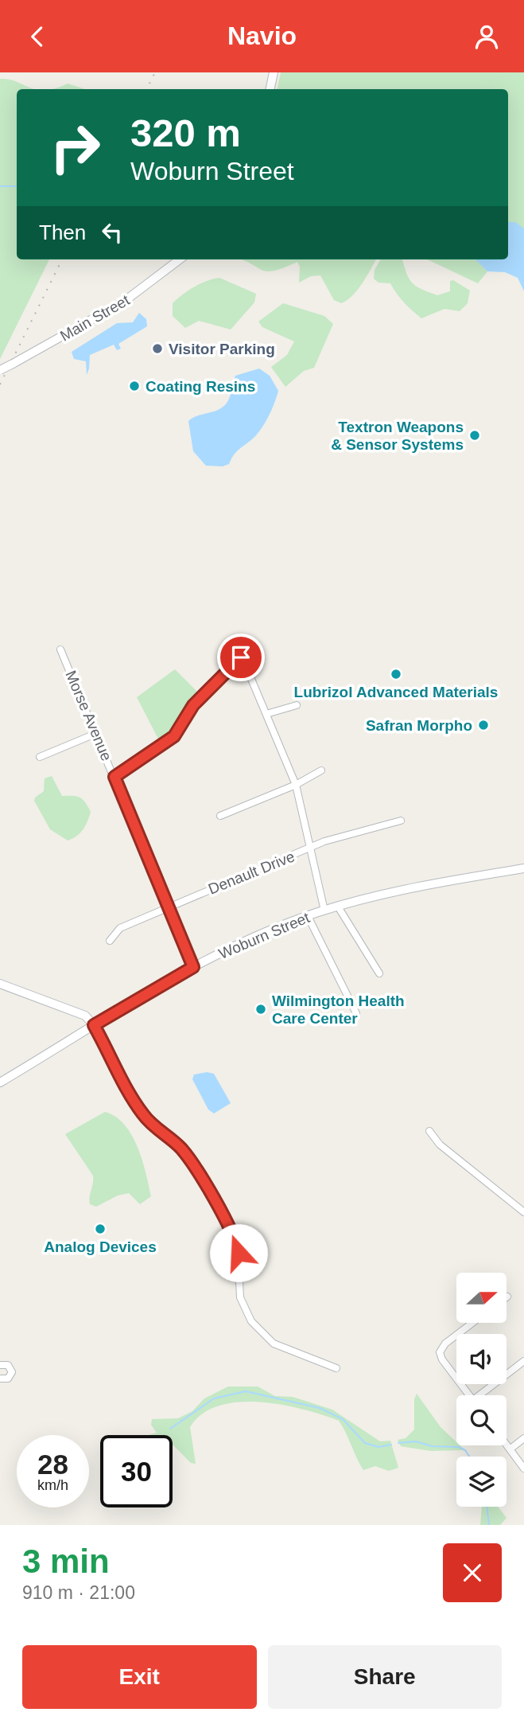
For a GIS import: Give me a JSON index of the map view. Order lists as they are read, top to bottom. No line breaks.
{"streets":{"main road":["Main Street","Woburn Street"],"street":["Morse Avenue","Denault Drive"]},"crossings":[["Morse Avenue","Denault Drive"],["Morse Avenue","Woburn Street"]],"places":["Visitor Parking","Coating Resins","Textron Weapons & Sensor Systems","Lubrizol Advanced Materials","Safran Morpho","Wilmington Health Care Center","Analog Devices"],"north":"right","page":{"header":"Navio","turn":["320 m","Woburn Street"],"then":"Then","speed":"28 km/h","limit":"30","heading":["3 min","910 m · 21:00"],"buttons":["Exit","Share"]}}
